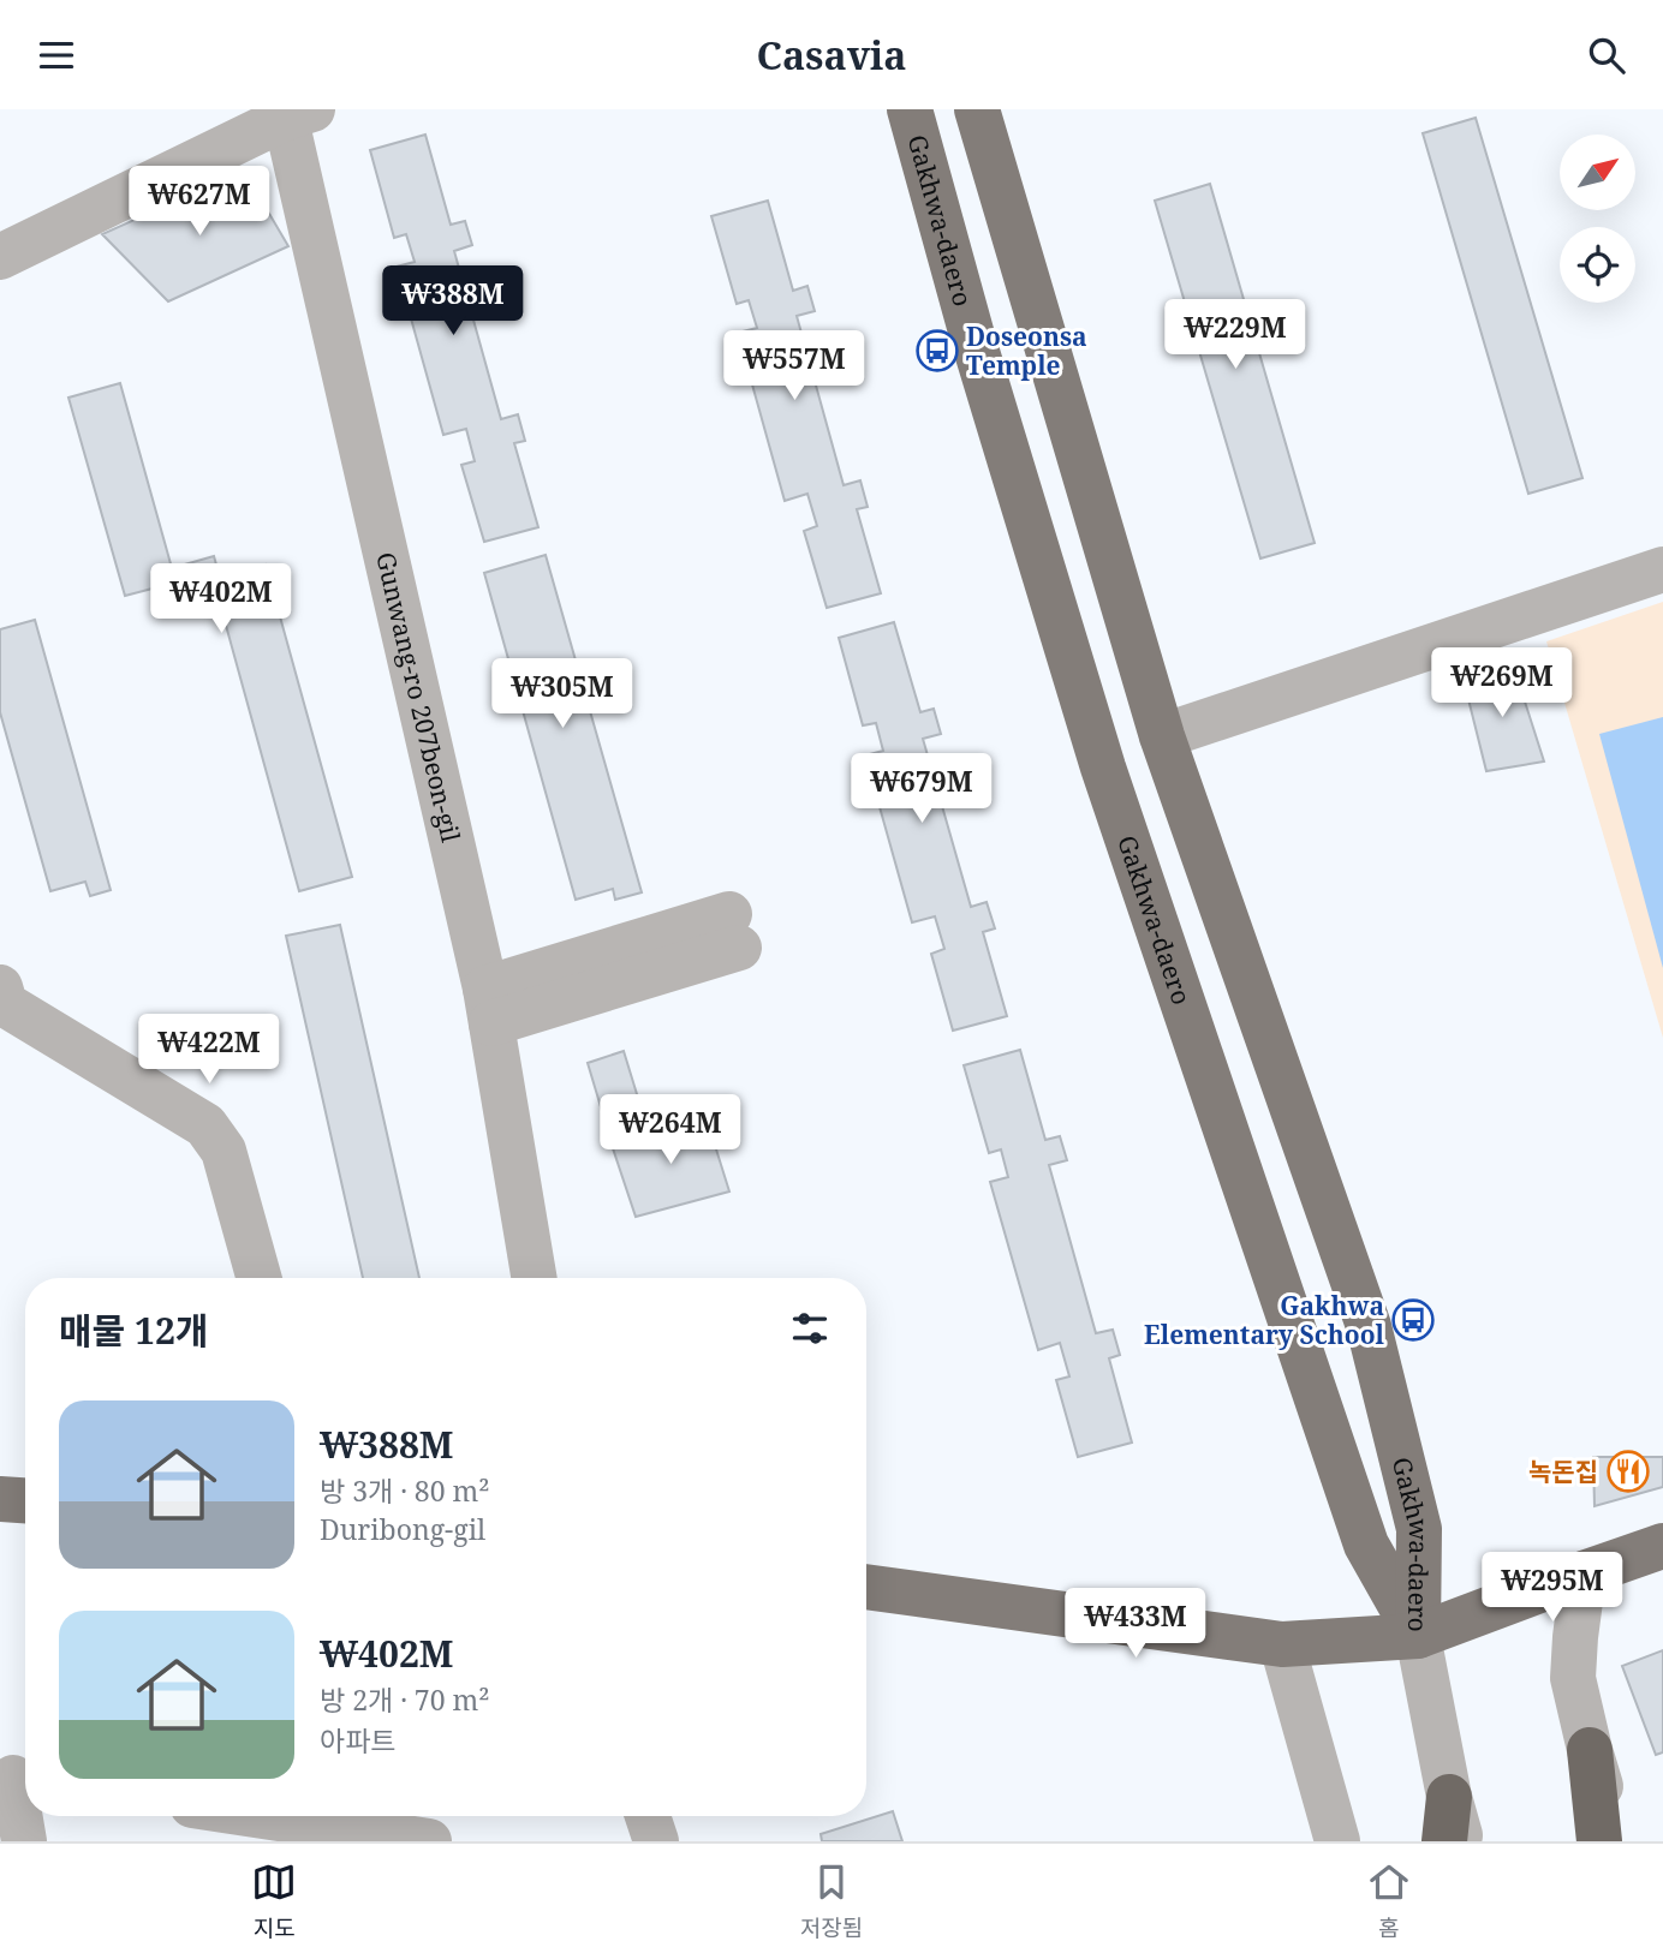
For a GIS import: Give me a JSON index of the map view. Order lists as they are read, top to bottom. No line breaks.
{"streets":{"main road":["Gakhwa-daero"],"street":["Gunwang-ro 207beon-gil"]},"places":{"bus stop":["Doseonsa Temple","Gakhwa Elementary School"],"restaurant":["녹돈집"]},"north":"top right","page":{"header":"Casavia","price":["₩627M","₩388M","₩229M","₩557M","₩402M","₩269M","₩305M","₩679M","₩422M","₩264M","₩295M","₩433M"],"heading":"매물 12개","list":[{"name":"₩388M","note":"방 3개 · 80 m² · Duribong-gil"},{"name":"₩402M","note":"방 2개 · 70 m² · 아파트"}],"tabs":["지도","저장됨","홈"]}}
